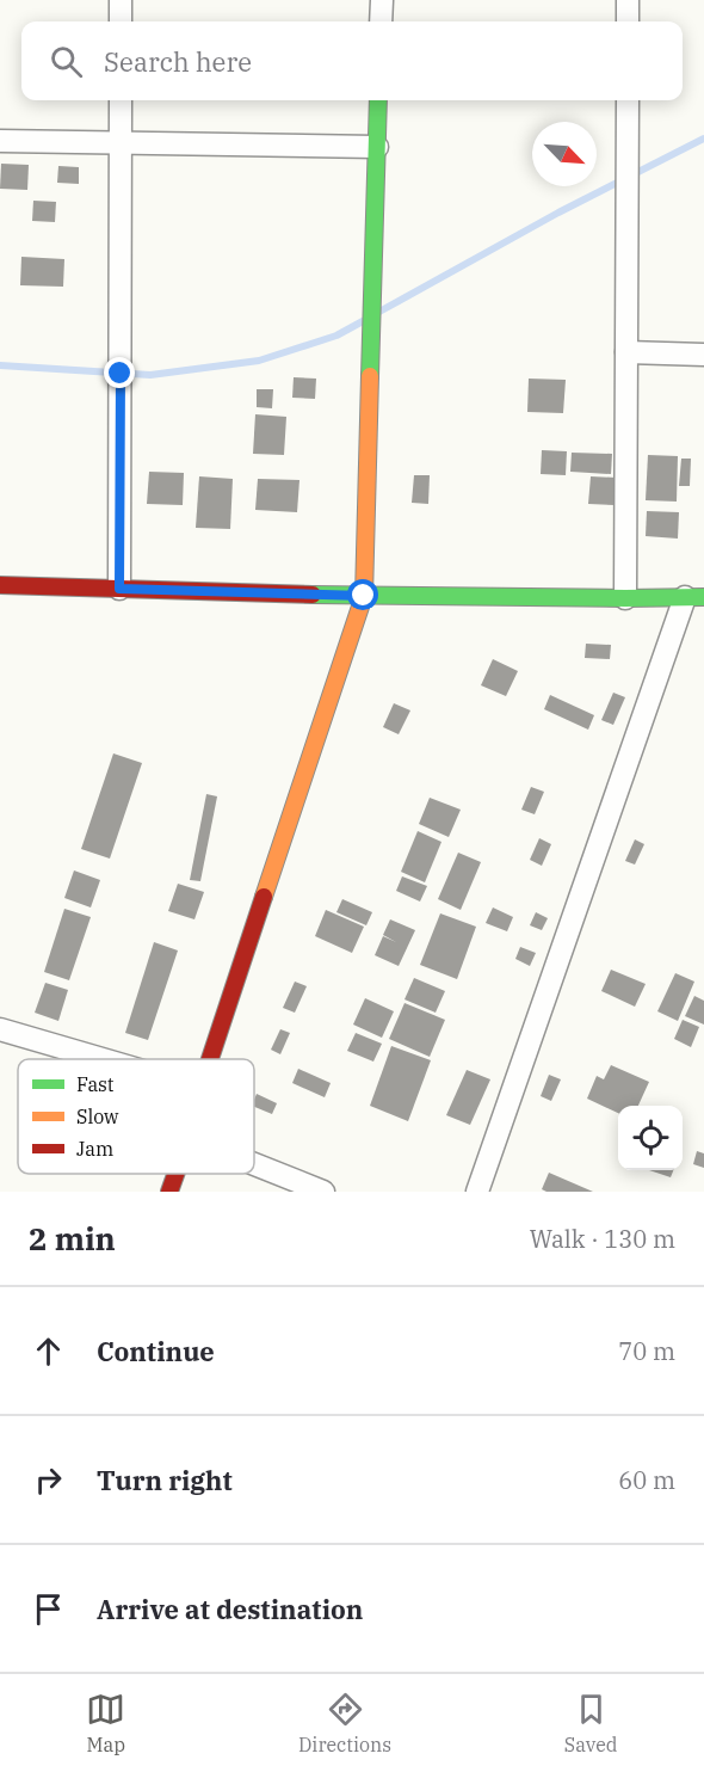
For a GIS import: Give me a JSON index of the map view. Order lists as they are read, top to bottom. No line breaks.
{"legend":["Fast","Slow","Jam"],"north":"bottom right","page":{"search":"Search here","heading":["2 min","Walk · 130 m"],"list":[["Continue","70 m"],["Turn right","60 m"],"Arrive at destination"],"nav":["Map","Directions","Saved"]}}
